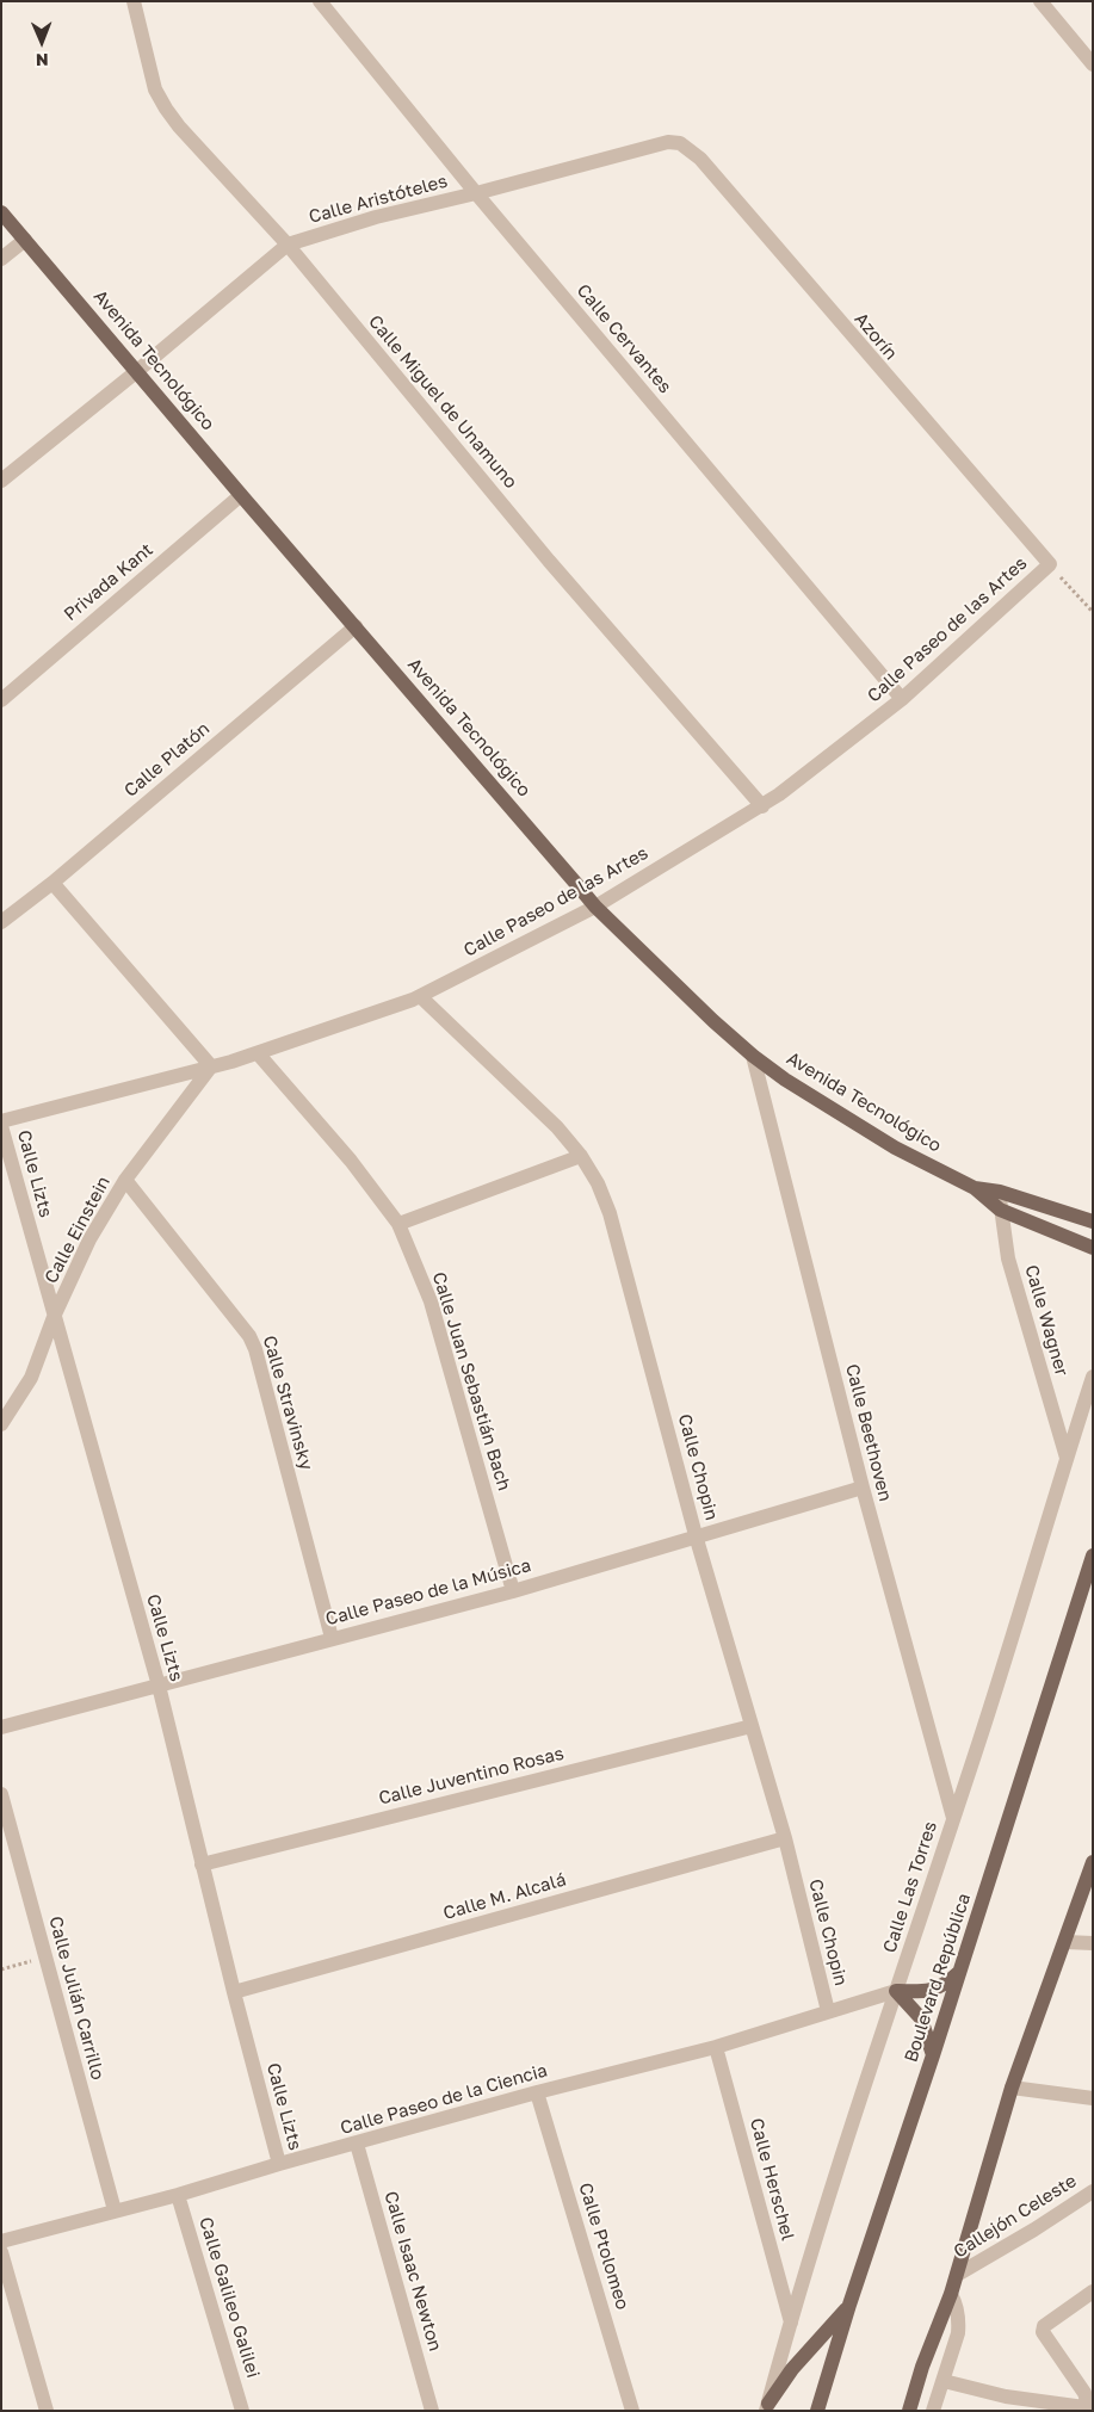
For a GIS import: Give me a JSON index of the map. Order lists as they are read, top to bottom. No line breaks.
{"streets":{"main road":["Avenida Tecnológico","Boulevard República"],"street":["Calle Aristóteles","Azorín","Calle Cervantes","Calle Miguel de Unamuno","Privada Kant","Calle Paseo de las Artes","Calle Platón","Calle Lizts","Calle Einstein","Calle Wagner","Calle Juan Sebastián Bach","Calle Stravinsky","Calle Beethoven","Calle Chopin","Calle Paseo de la Música","Calle Juventino Rosas","Calle Las Torres","Calle M. Alcalá","Calle Julián Carrillo","Calle Paseo de la Ciencia","Calle Herschel","Callejón Celeste","Calle Ptolomeo","Calle Isaac Newton","Calle Galileo Galilei"]},"crossings":[["Calle Aristóteles","Azorín"],["Calle Aristóteles","Calle Cervantes"],["Calle Aristóteles","Avenida Tecnológico"],["Calle Aristóteles","Calle Miguel de Unamuno"],["Azorín","Calle Paseo de las Artes"],["Calle Cervantes","Calle Paseo de las Artes"],["Avenida Tecnológico","Privada Kant"],["Avenida Tecnológico","Calle Paseo de las Artes"],["Avenida Tecnológico","Calle Platón"],["Avenida Tecnológico","Calle Beethoven"],["Calle Miguel de Unamuno","Calle Paseo de las Artes"],["Calle Paseo de las Artes","Calle Lizts"],["Calle Paseo de las Artes","Calle Einstein"],["Calle Paseo de las Artes","Calle Juan Sebastián Bach"],["Calle Paseo de las Artes","Calle Chopin"],["Calle Lizts","Calle Einstein"],["Calle Lizts","Calle Paseo de la Música"],["Calle Lizts","Calle Juventino Rosas"],["Calle Lizts","Calle M. Alcalá"],["Calle Lizts","Calle Paseo de la Ciencia"],["Calle Einstein","Calle Stravinsky"],["Calle Wagner","Calle Las Torres"],["Calle Juan Sebastián Bach","Calle Paseo de la Música"],["Calle Stravinsky","Calle Paseo de la Música"],["Calle Beethoven","Calle Paseo de la Música"],["Calle Beethoven","Calle Las Torres"],["Calle Chopin","Calle Paseo de la Música"],["Calle Chopin","Calle Juventino Rosas"],["Calle Chopin","Calle M. Alcalá"],["Calle Chopin","Calle Paseo de la Ciencia"],["Calle Las Torres","Calle Paseo de la Ciencia"],["Calle Las Torres","Calle Herschel"],["Calle Julián Carrillo","Calle Paseo de la Ciencia"],["Calle Paseo de la Ciencia","Calle Herschel"],["Calle Paseo de la Ciencia","Calle Ptolomeo"],["Calle Paseo de la Ciencia","Calle Isaac Newton"],["Calle Paseo de la Ciencia","Calle Galileo Galilei"]],"north":"bottom"}
